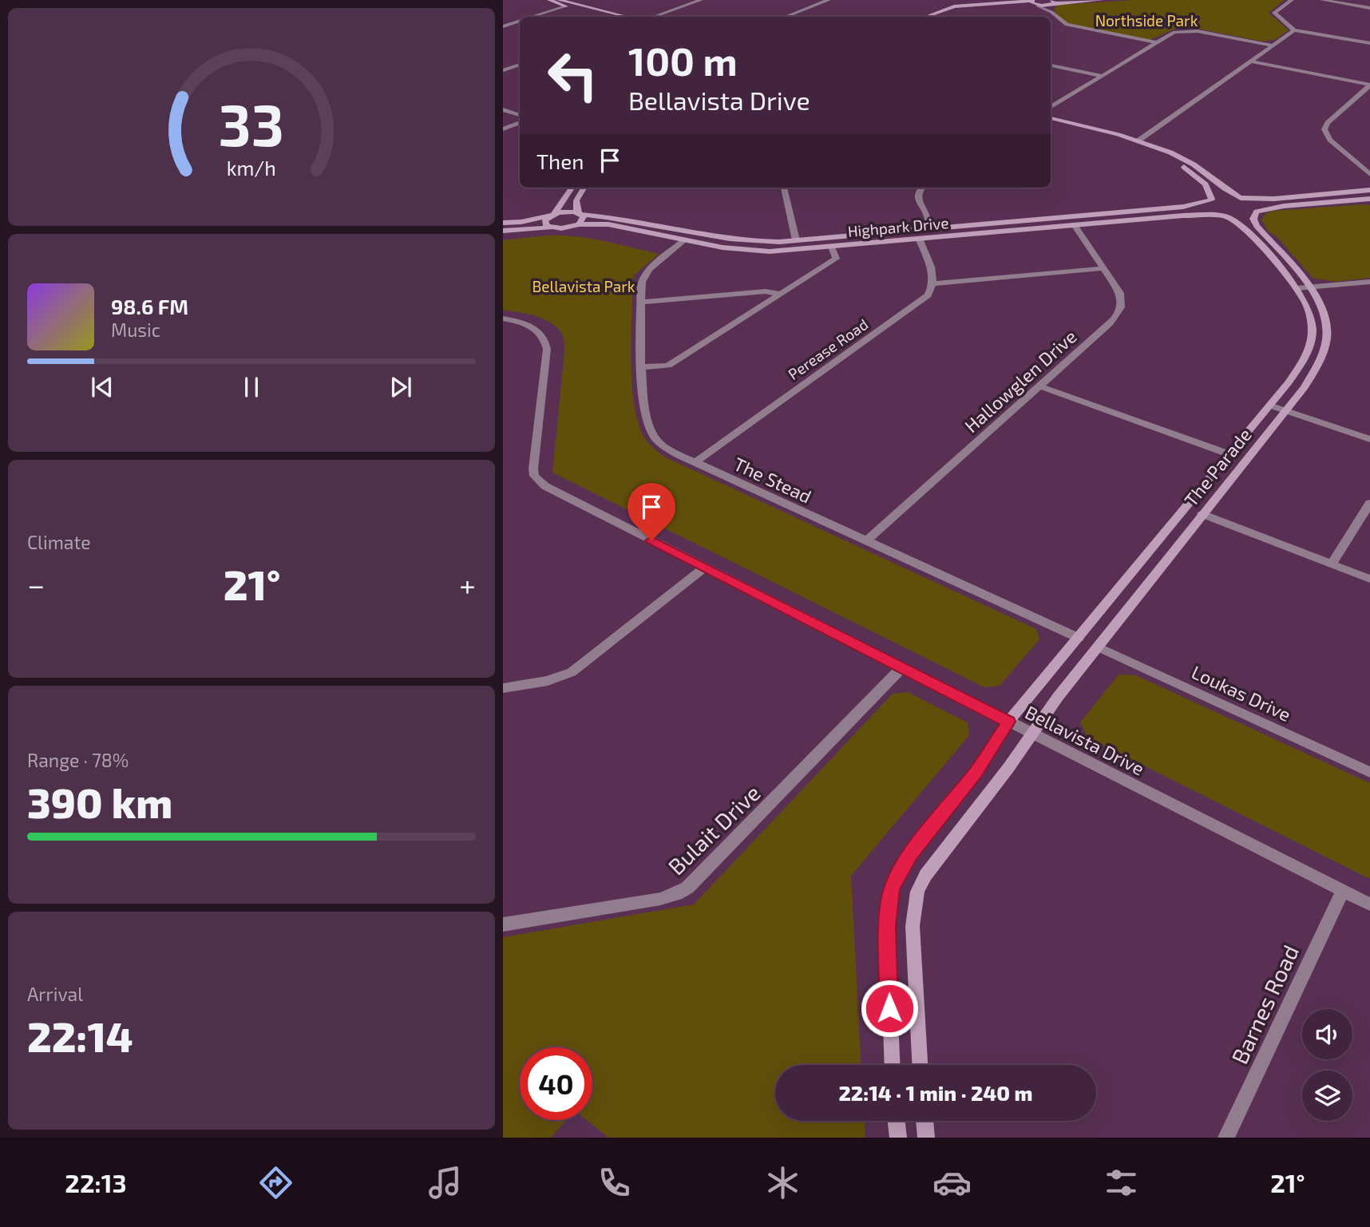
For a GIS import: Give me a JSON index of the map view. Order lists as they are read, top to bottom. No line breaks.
{"streets":{"street":["Highpark Drive","Perease Road","Hallowglen Drive","The Parade","The Stead","Loukas Drive","Bellavista Drive","Bulait Drive","Barnes Road"]},"crossings":[["Highpark Drive","Hallowglen Drive"],["Highpark Drive","The Parade"],["Highpark Drive","The Stead"],["Perease Road","The Stead"],["Hallowglen Drive","The Stead"],["The Parade","The Stead"],["The Parade","Loukas Drive"],["The Parade","Bellavista Drive"],["Bellavista Drive","Bulait Drive"],["Bellavista Drive","Barnes Road"]],"parks":["Northside Park","Bellavista Park"],"page":{"turn":["100 m","Bellavista Drive"],"then":"Then","song":["98.6 FM","Music"],"tile":["Climate",["Range · 78%","390 km"],["Arrival","22:14"]],"heat":["−","21°","+"],"limit":"40","trip":"22:14 · 1 min · 240 m","tabs":["22:13","21°"],"gauge":["33","km/h"]}}
